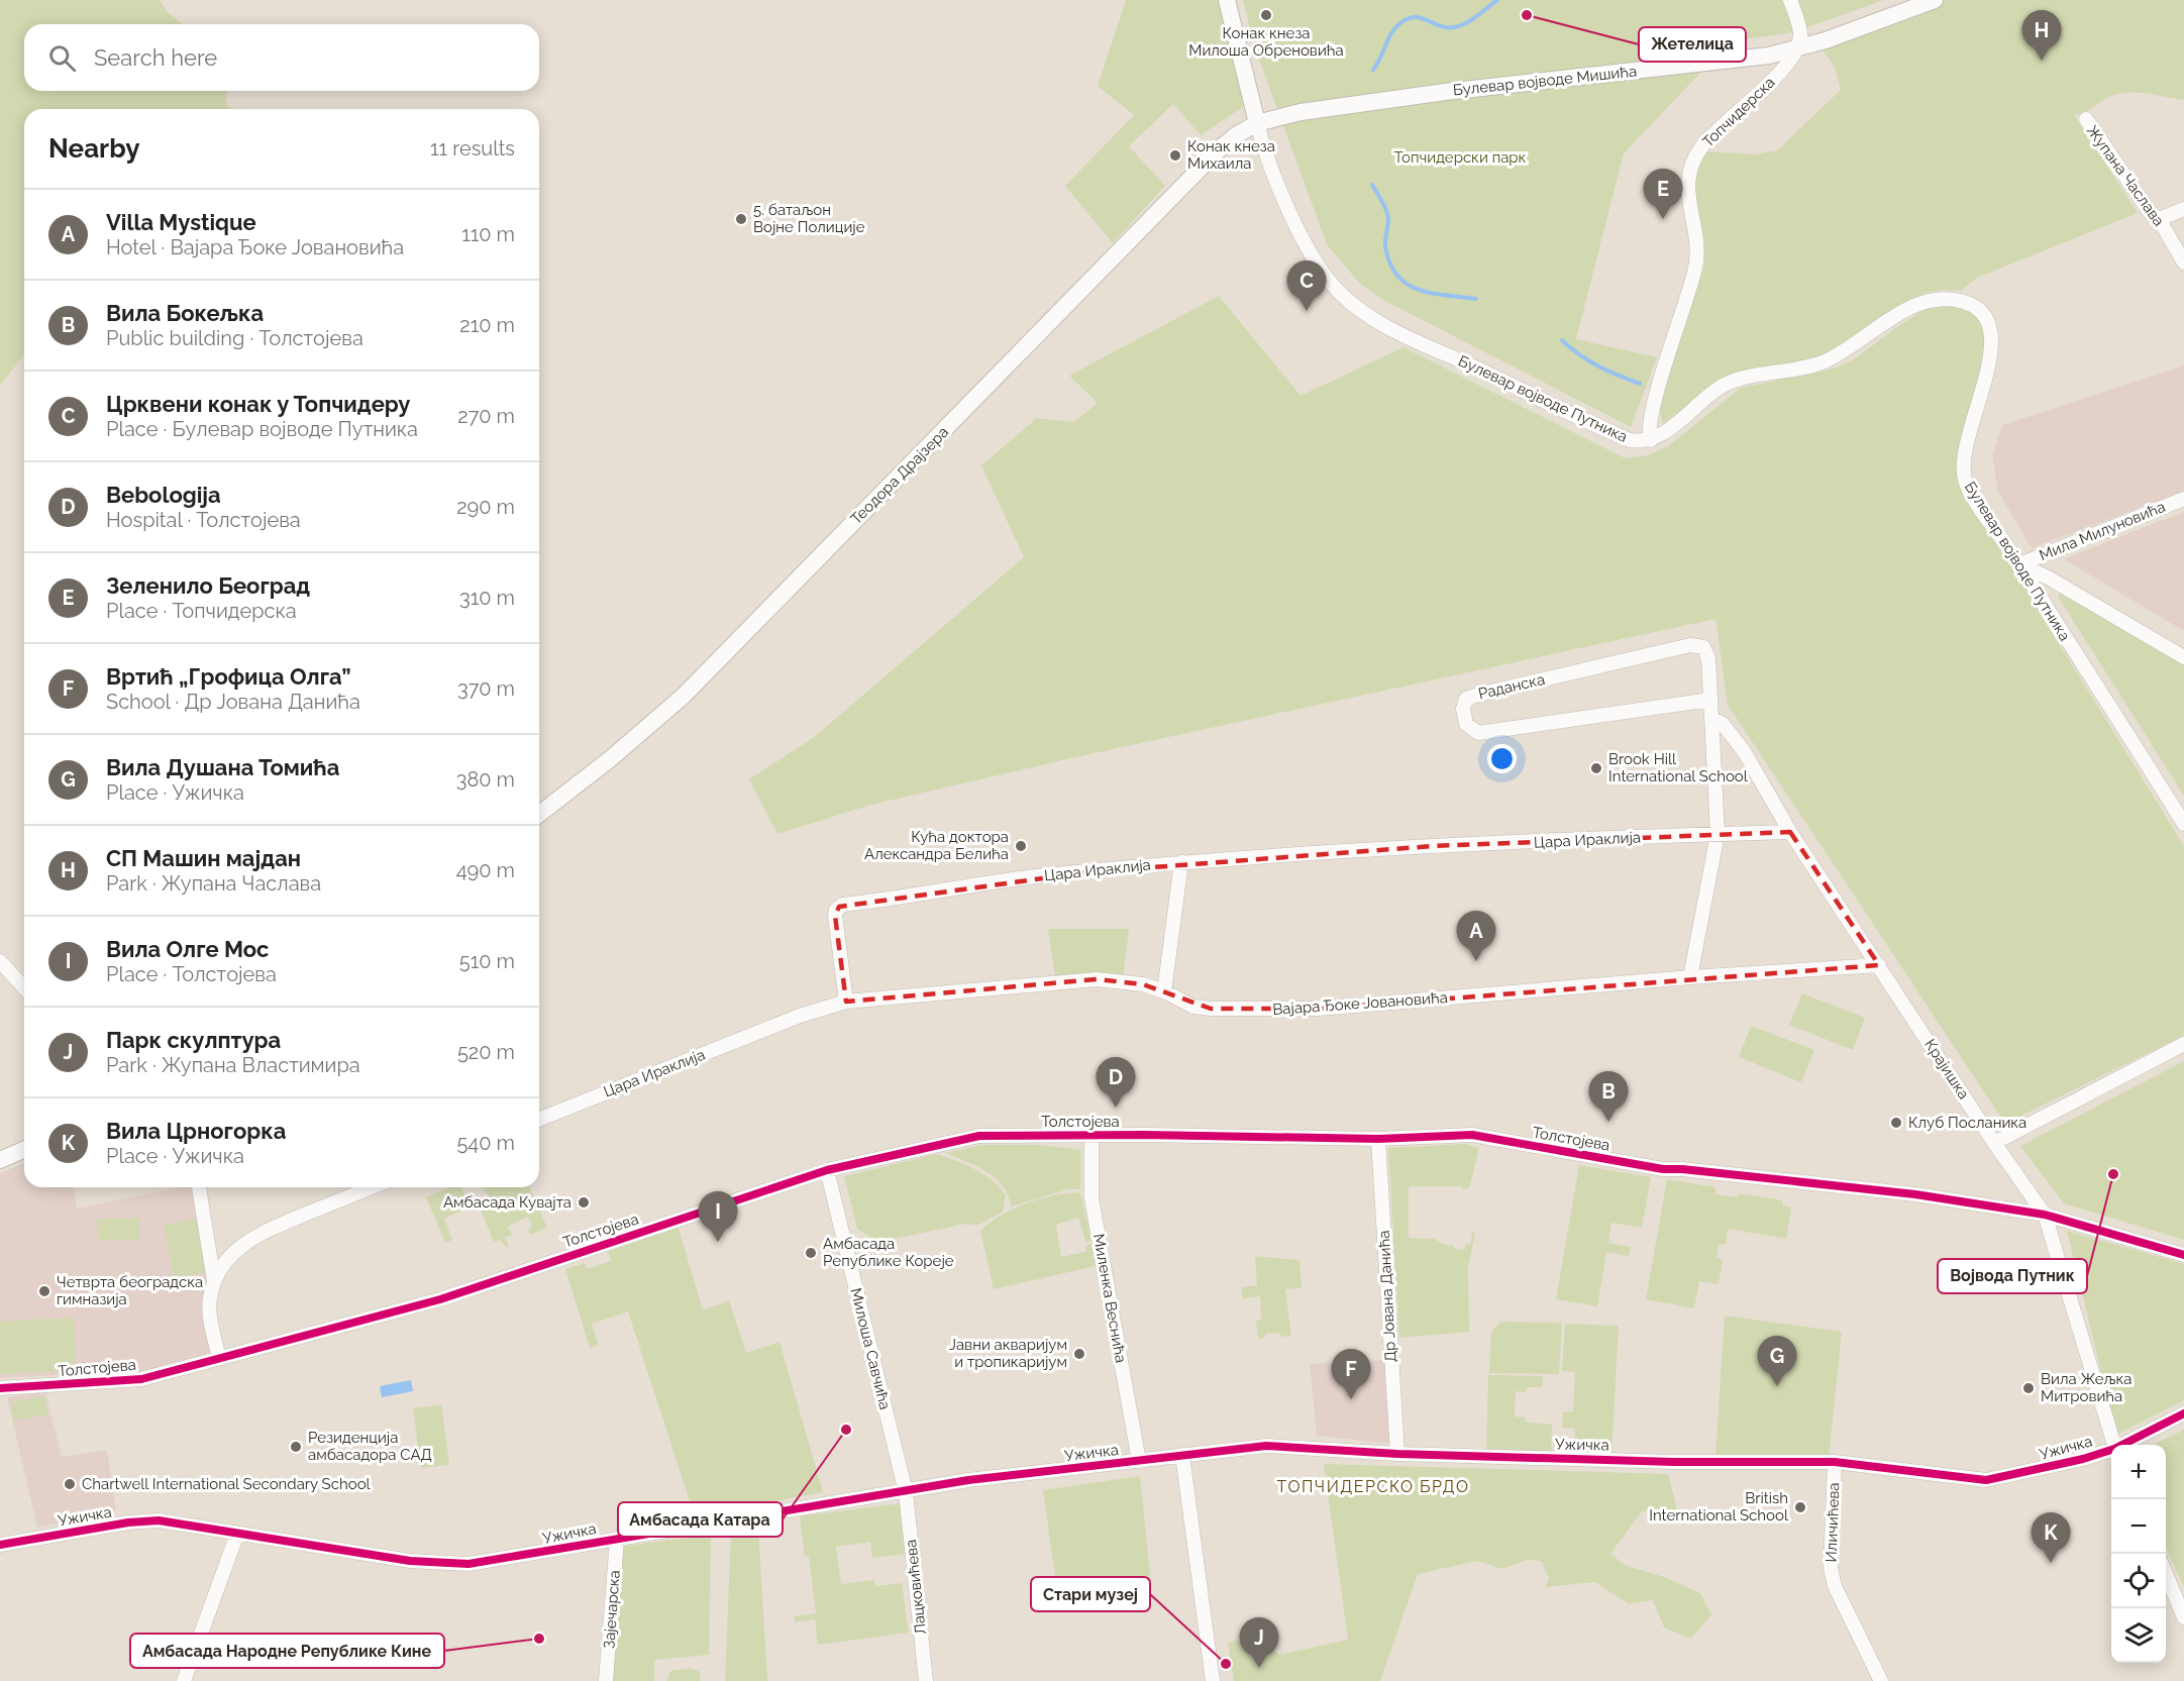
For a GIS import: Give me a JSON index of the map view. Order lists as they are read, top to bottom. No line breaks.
{"streets":{"main road":["Булевар војводе Мишића","Теодора Драјзера"],"street":["Топчидерска","Жупана Часлава","Булевар војводе Путника","Мила Милуновића","Раданска","Цара Ираклија","Вајара Ђоке Јовановића","Крајишка","Толстојева","Др Јована Данића","Миленка Веснића","Милоша Савчића","Ужичка","Иличићева","Лацковићева","Зајечарска"]},"crossings":[["Булевар војводе Мишића","Топчидерска"],["Булевар војводе Мишића","Булевар војводе Путника"],["Булевар војводе Мишића","Теодора Драјзера"],["Топчидерска","Булевар војводе Путника"],["Булевар војводе Путника","Теодора Драјзера"],["Булевар војводе Путника","Мила Милуновића"],["Раданска","Цара Ираклија"],["Раданска","Вајара Ђоке Јовановића"],["Раданска","Крајишка"],["Цара Ираклија","Вајара Ђоке Јовановића"],["Цара Ираклија","Крајишка"],["Вајара Ђоке Јовановића","Крајишка"],["Крајишка","Толстојева"],["Толстојева","Др Јована Данића"],["Толстојева","Миленка Веснића"],["Толстојева","Милоша Савчића"],["Др Јована Данића","Ужичка"],["Миленка Веснића","Ужичка"],["Милоша Савчића","Ужичка"],["Милоша Савчића","Лацковићева"],["Ужичка","Иличићева"],["Ужичка","Лацковићева"],["Ужичка","Зајечарска"]],"districts":["ТОПЧИДЕРСКО БРДО"],"parks":["Топчидерски парк"],"places":["Конак кнеза Милоша Обреновића","Жетелица","Конак кнеза Михаила","5. батаљон Војне Полиције","Brook Hill International School","Кућа доктора Александра Белића","Клуб Посланика","Војвода Путник","Амбасада Кувајта","Амбасада Републике Кореје","Четврта београдска гимназија","Јавни акваријум и тропикаријум","Вила Жељка Митровића","Амбасада Катара","Резиденција амбасадора САД","Chartwell International Secondary School","British International School","Амбасада Народне Републике Кине","Стари музеј"],"page":{"pins":["H","E","C","A","D","B","I","G","F","K","J"],"search":"Search here","heading":["Nearby","11 results"],"list":[{"mark":"A","name":"Villa Mystique","note":"Hotel · Вајара Ђоке Јовановића","value":"110 m"},{"mark":"B","name":"Вила Бокељка","note":"Public building · Толстојева","value":"210 m"},{"mark":"C","name":"Црквени конак у Топчидеру","note":"Place · Булевар војводе Путника","value":"270 m"},{"mark":"D","name":"Bebologija","note":"Hospital · Толстојева","value":"290 m"},{"mark":"E","name":"Зеленило Београд","note":"Place · Топчидерска","value":"310 m"},{"mark":"F","name":"Вртић „Грофица Олга”","note":"School · Др Јована Данића","value":"370 m"},{"mark":"G","name":"Вила Душана Томића","note":"Place · Ужичка","value":"380 m"},{"mark":"H","name":"СП Машин мајдан","note":"Park · Жупана Часлава","value":"490 m"},{"mark":"I","name":"Вила Олге Мос","note":"Place · Толстојева","value":"510 m"},{"mark":"J","name":"Парк скулптура","note":"Park · Жупана Властимира","value":"520 m"},{"mark":"K","name":"Вила Црногорка","note":"Place · Ужичка","value":"540 m"}],"map_buttons":["+","−"]}}
